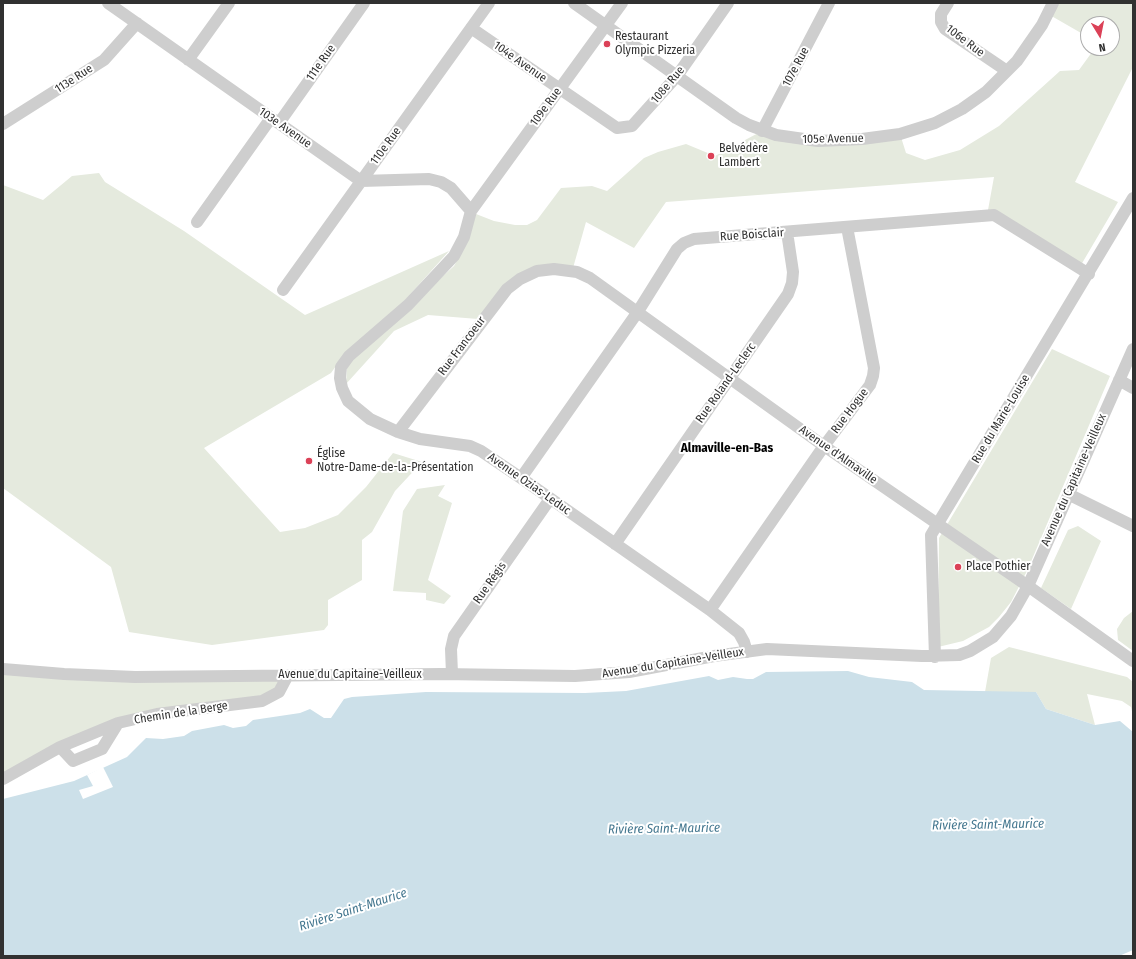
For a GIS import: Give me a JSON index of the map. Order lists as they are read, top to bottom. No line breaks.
{"streets":{"street":["106e Rue","104e Avenue","111e Rue","107e Rue","113e Rue","108e Rue","109e Rue","103e Avenue","105e Avenue","110e Rue","Rue Boisclair","Rue Francoeur","Rue Roland-Leclerc","Rue Hogue","Rue du Marie-Louise","Avenue d'Almaville","Avenue du Capitaine-Veilleux","Avenue Ozias-Leduc","Rue Régis","Chemin de la Berge"]},"crossings":[["106e Rue","105e Avenue"],["104e Avenue","108e Rue"],["104e Avenue","109e Rue"],["104e Avenue","110e Rue"],["111e Rue","103e Avenue"],["107e Rue","105e Avenue"],["113e Rue","103e Avenue"],["108e Rue","105e Avenue"],["109e Rue","105e Avenue"],["109e Rue","Avenue Ozias-Leduc"],["103e Avenue","110e Rue"],["Rue Boisclair","Rue Roland-Leclerc"],["Rue Boisclair","Rue Hogue"],["Rue Boisclair","Rue du Marie-Louise"],["Rue Boisclair","Avenue d'Almaville"],["Rue Boisclair","Avenue Ozias-Leduc"],["Rue Francoeur","Avenue d'Almaville"],["Rue Francoeur","Avenue Ozias-Leduc"],["Rue Roland-Leclerc","Avenue d'Almaville"],["Rue Roland-Leclerc","Avenue Ozias-Leduc"],["Rue Hogue","Avenue d'Almaville"],["Rue Hogue","Avenue Ozias-Leduc"],["Rue du Marie-Louise","Avenue d'Almaville"],["Rue du Marie-Louise","Avenue du Capitaine-Veilleux"],["Avenue d'Almaville","Avenue du Capitaine-Veilleux"],["Avenue du Capitaine-Veilleux","Avenue Ozias-Leduc"],["Avenue du Capitaine-Veilleux","Rue Régis"],["Avenue du Capitaine-Veilleux","Chemin de la Berge"],["Avenue Ozias-Leduc","Rue Régis"]],"districts":["Almaville-en-Bas"],"water":["Rivière Saint-Maurice"],"places":["Restaurant Olympic Pizzeria","Belvédère Lambert","Église Notre-Dame-de-la-Présentation","Place Pothier"],"north":"bottom"}
